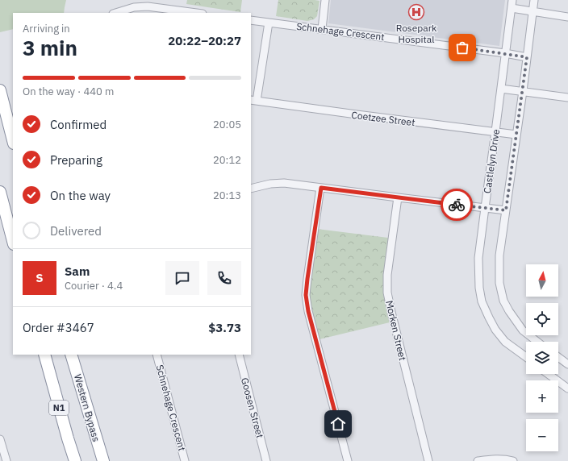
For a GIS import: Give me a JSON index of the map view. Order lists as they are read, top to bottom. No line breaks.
{"streets":{"highway":["N1","Western Bypass"],"street":["Schnehage Crescent","Coetzee Street","Castlelyn Drive","Morken Street","Goosen Street"]},"crossings":[["Schnehage Crescent","Castlelyn Drive"],["Coetzee Street","Castlelyn Drive"]],"places":{"hospital":["Rosepark Hospital"]},"north":"top","page":{"heading":["3 min","Arriving in","20:22–20:27"],"panel":["Sam","Courier · 4.4","Order #3467","$3.73"],"bar":"On the way · 440 m","list":[["Confirmed","20:05"],["Preparing","20:12"],["On the way","20:13"],"Delivered"],"round":"S","map_buttons":["+","−"]}}
